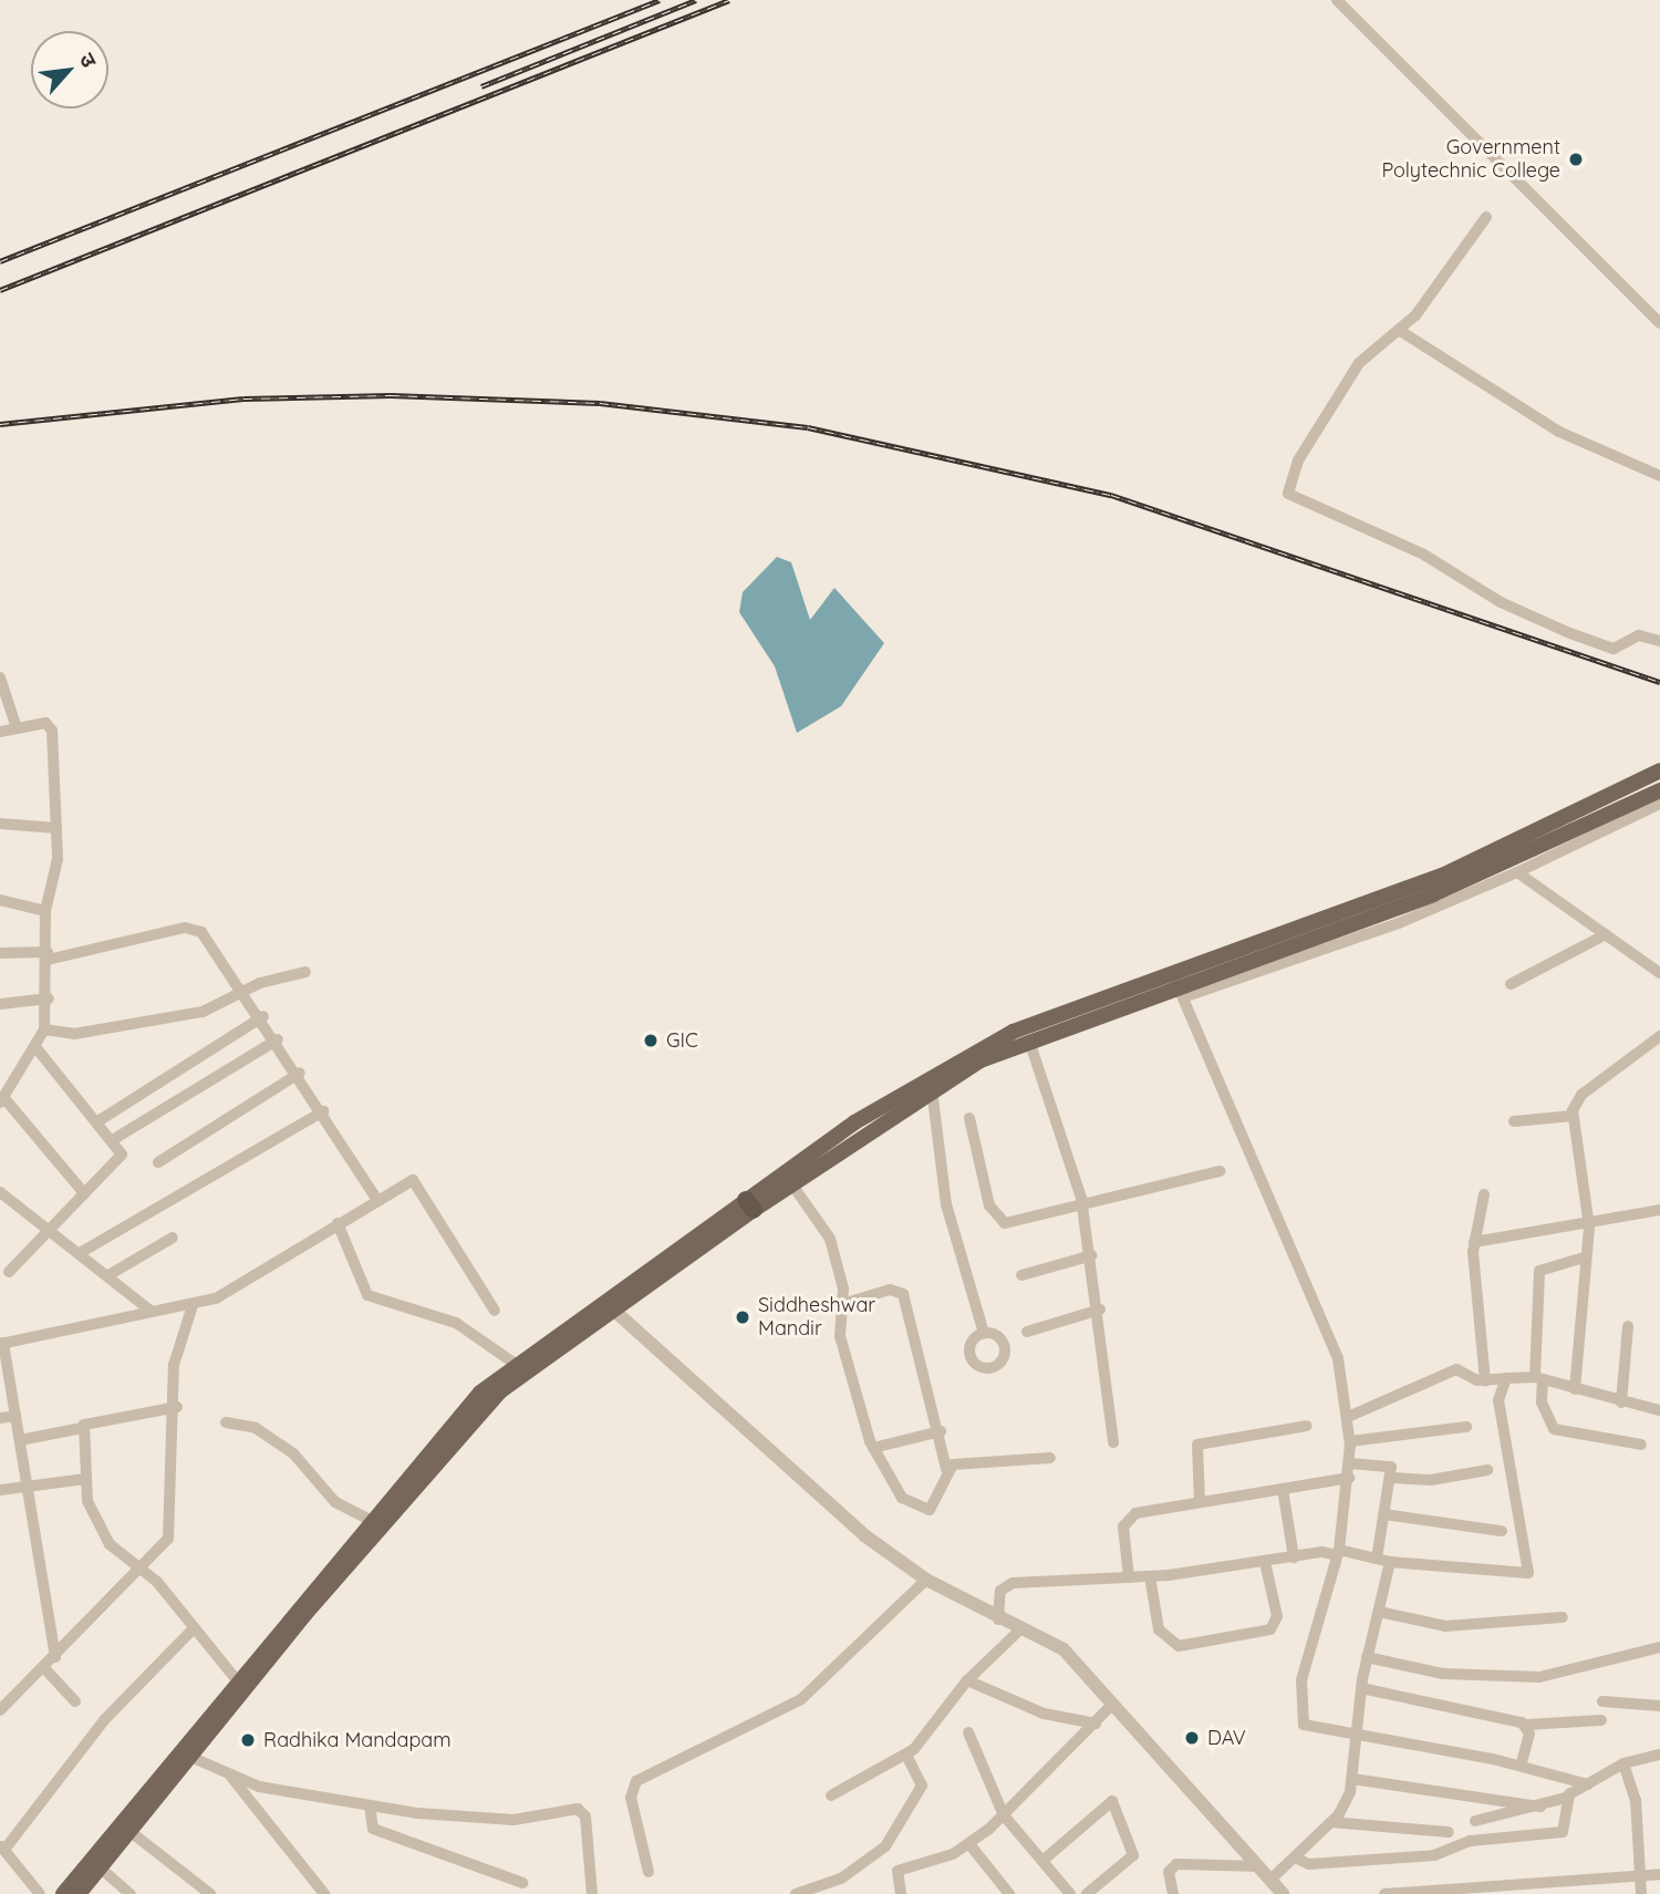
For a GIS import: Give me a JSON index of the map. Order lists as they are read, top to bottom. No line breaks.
{"places":["Government Polytechnic College","GIC","Siddheshwar Mandir","DAV","Radhika Mandapam"],"north":"top right"}
